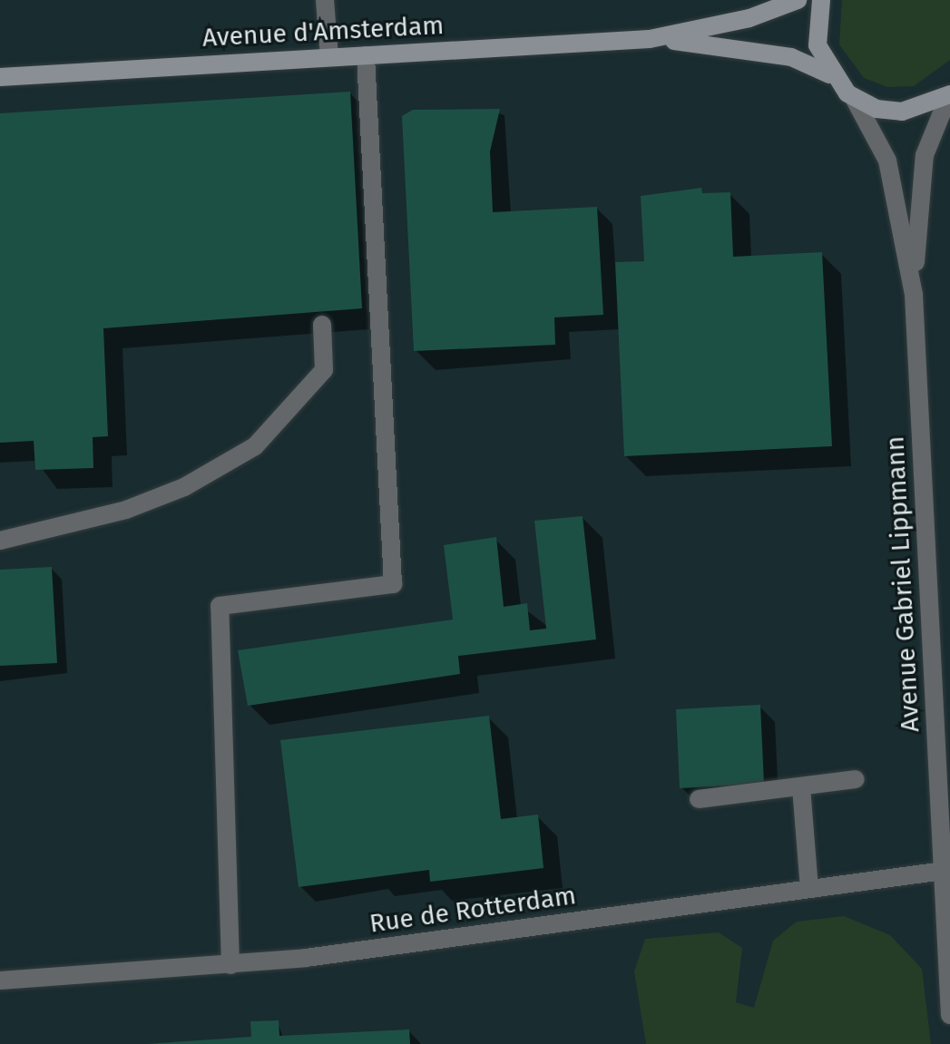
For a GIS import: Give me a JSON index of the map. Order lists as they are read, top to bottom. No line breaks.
{"streets":{"street":["Avenue d'Amsterdam","Avenue Gabriel Lippmann","Rue de Rotterdam"]},"crossings":[["Avenue Gabriel Lippmann","Rue de Rotterdam"]]}
